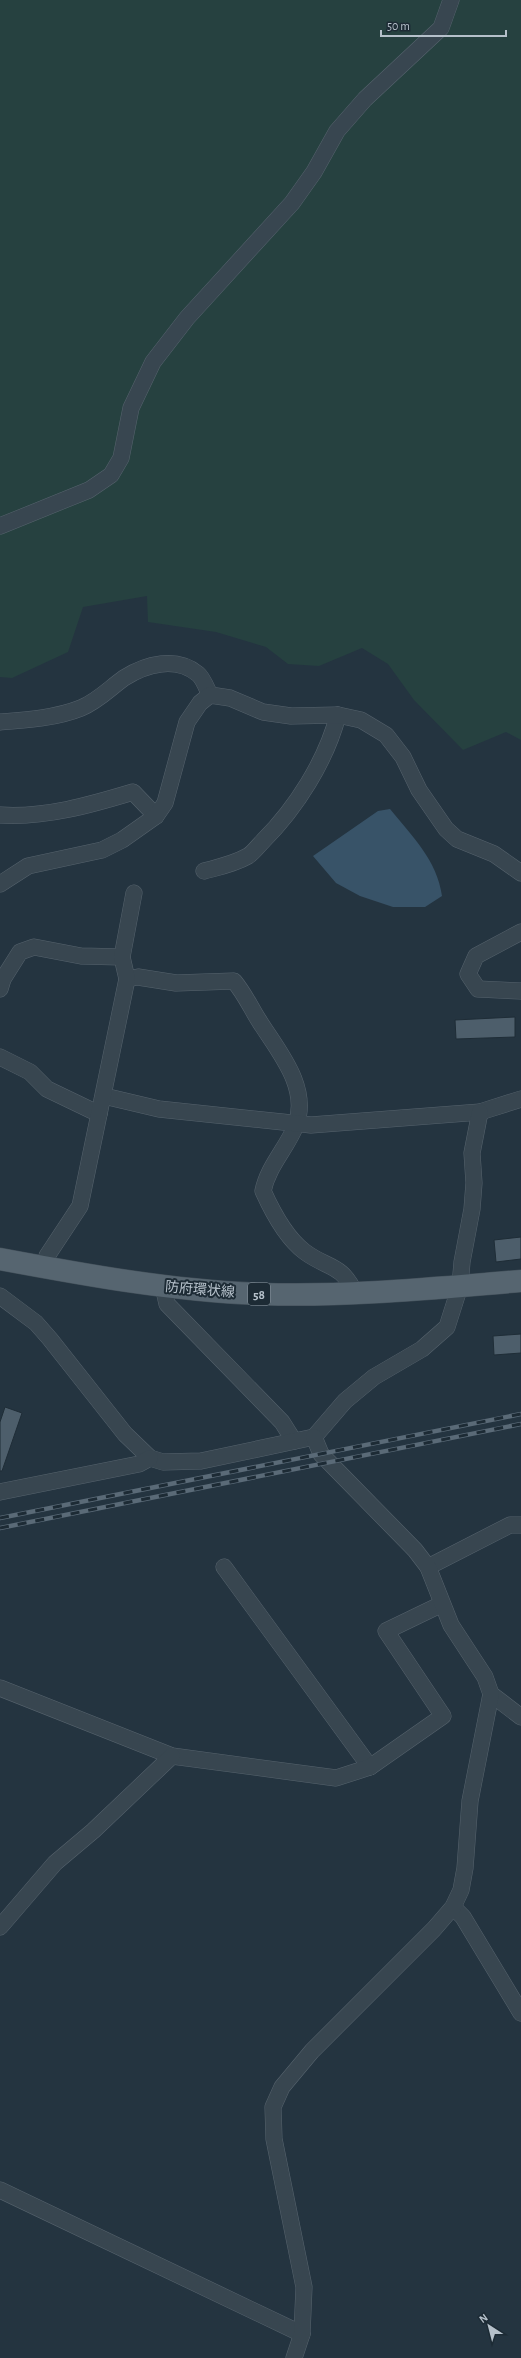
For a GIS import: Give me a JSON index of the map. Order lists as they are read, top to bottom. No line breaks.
{"streets":{"main road":["防府環状線","58"]},"scale_bar":"50 m","north":"top left"}
